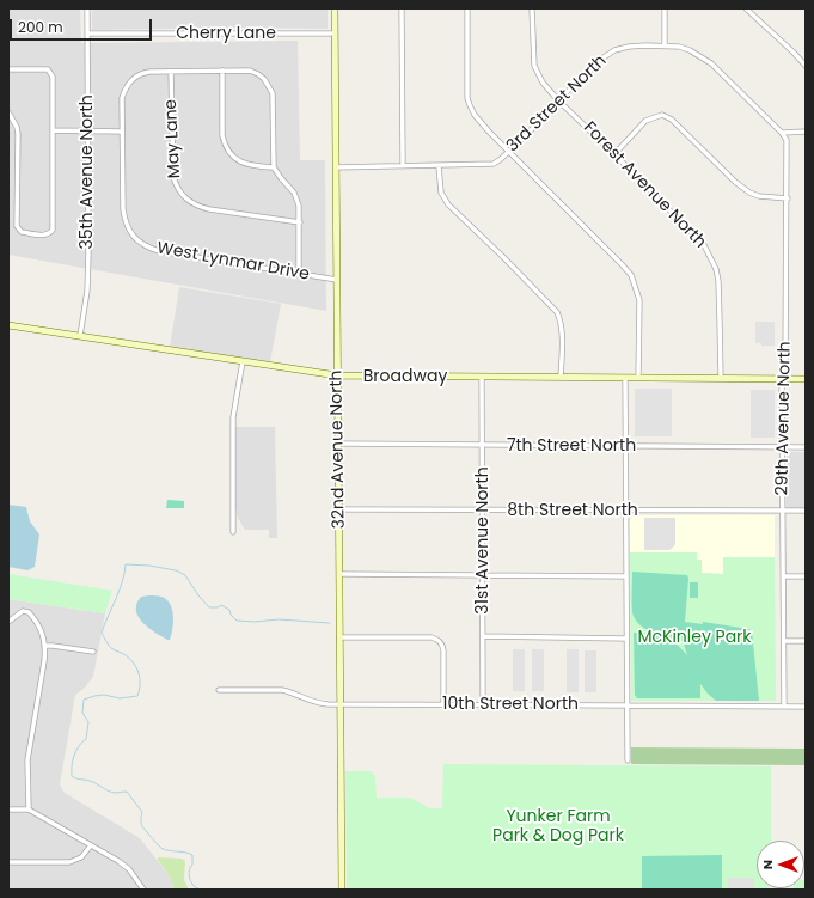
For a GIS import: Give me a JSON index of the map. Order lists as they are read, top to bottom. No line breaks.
{"streets":{"street":["Cherry Lane","3rd Street North","May Lane","35th Avenue North","Forest Avenue North","West Lynmar Drive","Broadway","29th Avenue North","7th Street North","32nd Avenue North","8th Street North","31st Avenue North","10th Street North"]},"crossings":[["Cherry Lane","35th Avenue North"],["Cherry Lane","32nd Avenue North"],["3rd Street North","Forest Avenue North"],["3rd Street North","29th Avenue North"],["3rd Street North","32nd Avenue North"],["May Lane","West Lynmar Drive"],["35th Avenue North","Broadway"],["Forest Avenue North","Broadway"],["West Lynmar Drive","32nd Avenue North"],["Broadway","29th Avenue North"],["Broadway","32nd Avenue North"],["Broadway","31st Avenue North"],["29th Avenue North","7th Street North"],["29th Avenue North","8th Street North"],["29th Avenue North","10th Street North"],["7th Street North","32nd Avenue North"],["7th Street North","31st Avenue North"],["32nd Avenue North","8th Street North"],["32nd Avenue North","10th Street North"],["8th Street North","31st Avenue North"],["31st Avenue North","10th Street North"]],"parks":["McKinley Park","Yunker Farm Park & Dog Park"],"scale_bar":"200 m","north":"left"}
